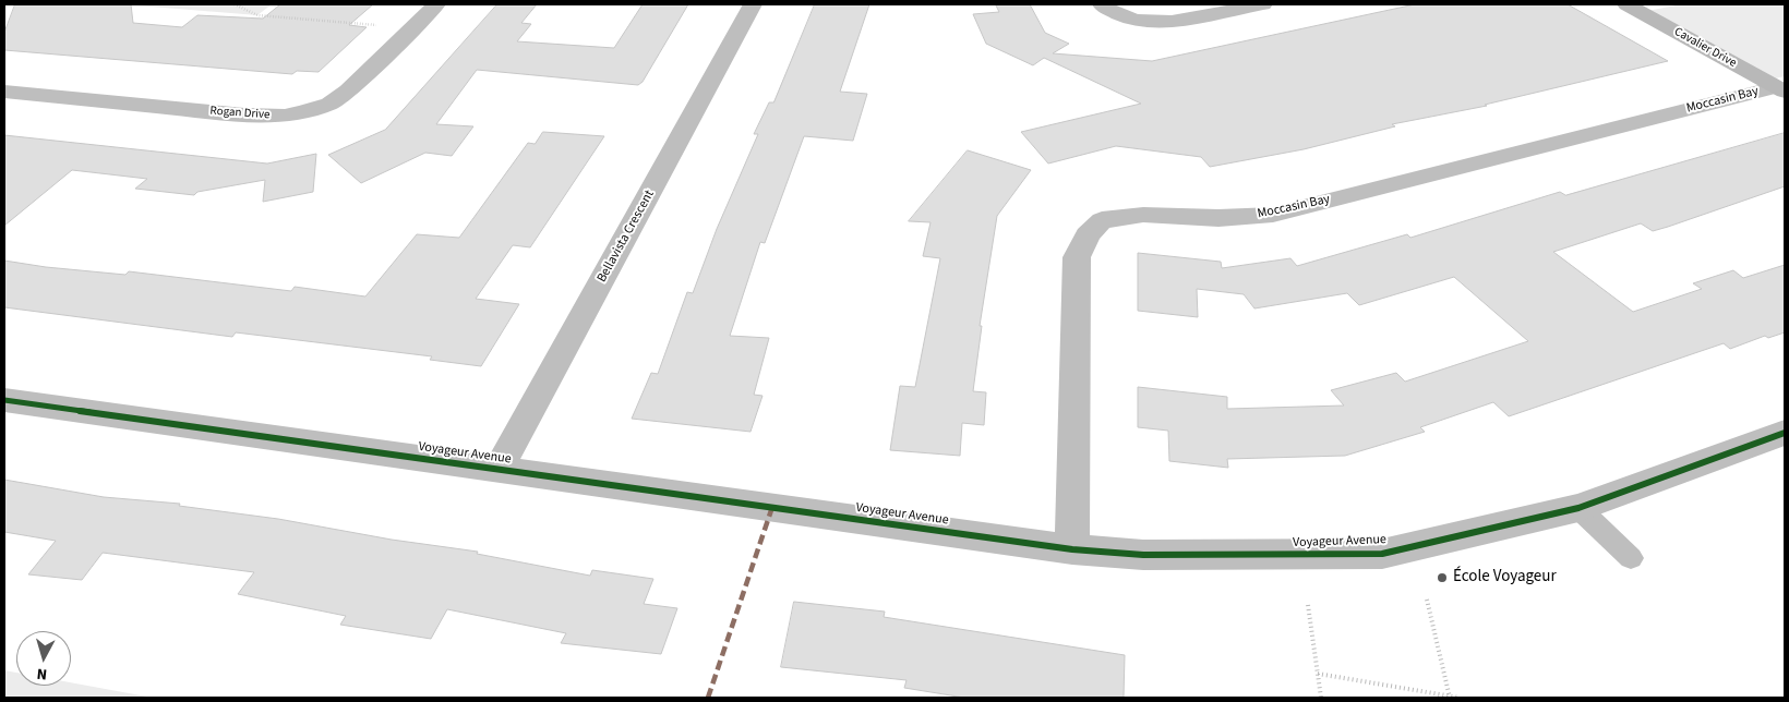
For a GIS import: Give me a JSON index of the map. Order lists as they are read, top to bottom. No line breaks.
{"streets":{"street":["Cavalier Drive","Moccasin Bay","Rogan Drive","Bellavista Crescent","Voyageur Avenue"]},"crossings":[["Cavalier Drive","Moccasin Bay"],["Moccasin Bay","Voyageur Avenue"],["Bellavista Crescent","Voyageur Avenue"]],"places":["École Voyageur"],"north":"bottom"}
